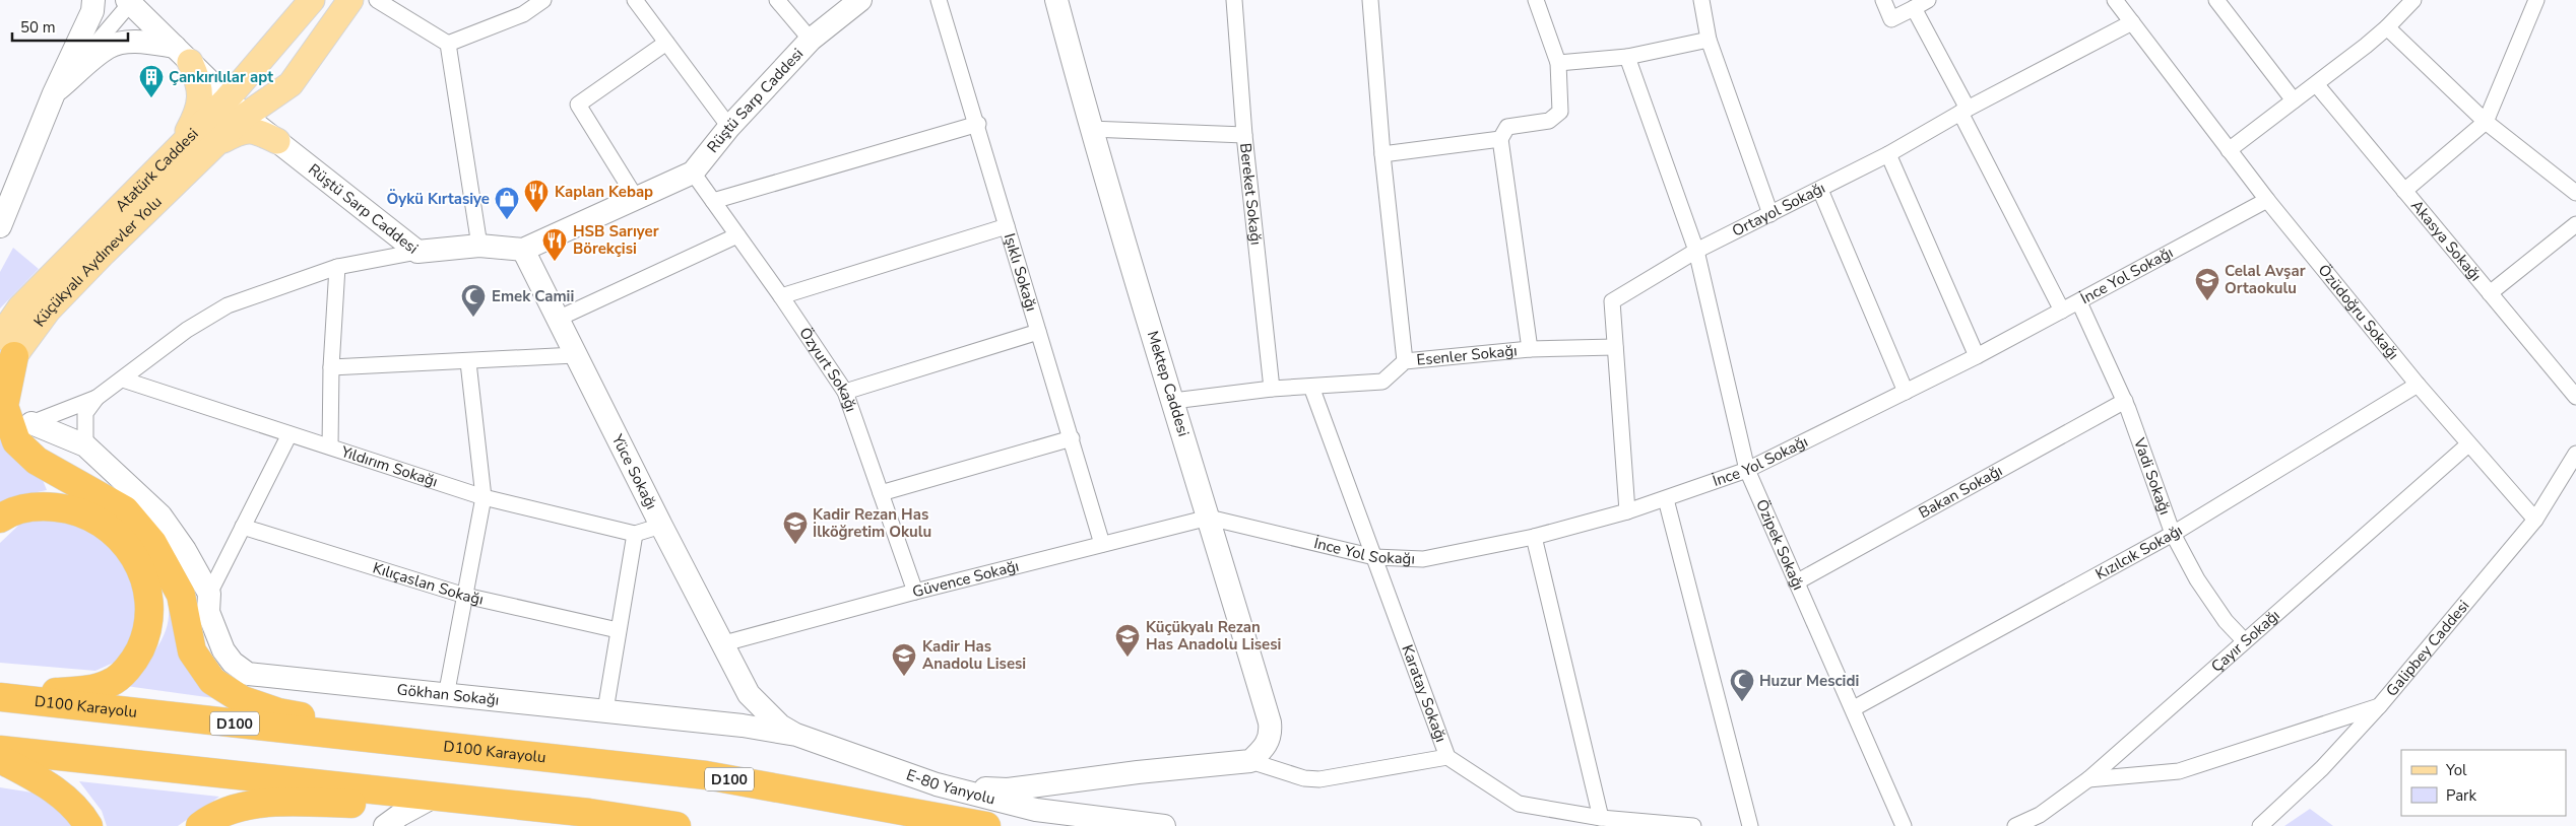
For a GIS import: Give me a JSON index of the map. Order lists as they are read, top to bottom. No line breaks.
{"streets":{"highway":["D100 Karayolu","D100"],"main road":["Rüştü Sarp Caddesi","Atatürk Caddesi","Küçükyalı Aydınevler Yolu","Mektep Caddesi","Yüce Sokağı","Gökhan Sokağı","E-80 Yanyolu"],"street":["Bereket Sokağı","Ortayol Sokağı","Akasya Sokağı","Işıklı Sokağı","İnce Yol Sokağı","Özüdoğru Sokağı","Esenler Sokağı","Özyurt Sokağı","Yıldırım Sokağı","Vadi Sokağı","Bakan Sokağı","Özipek Sokağı","Kızılcık Sokağı","Güvence Sokağı","Kılıçaslan Sokağı","Çayır Sokağı","Galipbey Caddesi","Karatay Sokağı"]},"crossings":[["Rüştü Sarp Caddesi","Atatürk Caddesi"],["Rüştü Sarp Caddesi","Özyurt Sokağı"],["Rüştü Sarp Caddesi","Yüce Sokağı"],["Atatürk Caddesi","Küçükyalı Aydınevler Yolu"],["Bereket Sokağı","Esenler Sokağı"],["Ortayol Sokağı","İnce Yol Sokağı"],["Ortayol Sokağı","Özüdoğru Sokağı"],["Ortayol Sokağı","Esenler Sokağı"],["Ortayol Sokağı","Özipek Sokağı"],["Işıklı Sokağı","Güvence Sokağı"],["İnce Yol Sokağı","Özüdoğru Sokağı"],["İnce Yol Sokağı","Mektep Caddesi"],["İnce Yol Sokağı","Vadi Sokağı"],["İnce Yol Sokağı","Özipek Sokağı"],["İnce Yol Sokağı","Güvence Sokağı"],["İnce Yol Sokağı","Karatay Sokağı"],["Özüdoğru Sokağı","Kızılcık Sokağı"],["Özüdoğru Sokağı","Çayır Sokağı"],["Özüdoğru Sokağı","Galipbey Caddesi"],["Esenler Sokağı","Mektep Caddesi"],["Esenler Sokağı","Karatay Sokağı"],["Özyurt Sokağı","Güvence Sokağı"],["Mektep Caddesi","Güvence Sokağı"],["Yüce Sokağı","Güvence Sokağı"],["Yüce Sokağı","E-80 Yanyolu"],["Vadi Sokağı","Bakan Sokağı"],["Vadi Sokağı","Kızılcık Sokağı"],["Vadi Sokağı","Çayır Sokağı"],["Bakan Sokağı","Özipek Sokağı"],["Özipek Sokağı","Kızılcık Sokağı"],["Gökhan Sokağı","E-80 Yanyolu"]],"places":{"building":["Çankırılılar apt"],"restaurant":["Kaplan Kebap","HSB Sarıyer Börekçisi"],"shop":["Öykü Kırtasiye"],"school or university":["Celal Avşar Ortaokulu","Kadir Rezan Has İlköğretim Okulu","Küçükyalı Rezan Has Anadolu Lisesi","Kadir Has Anadolu Lisesi"],"mosque":["Emek Camii","Huzur Mescidi"]},"legend":["Yol","Park"],"scale_bar":"50 m"}
